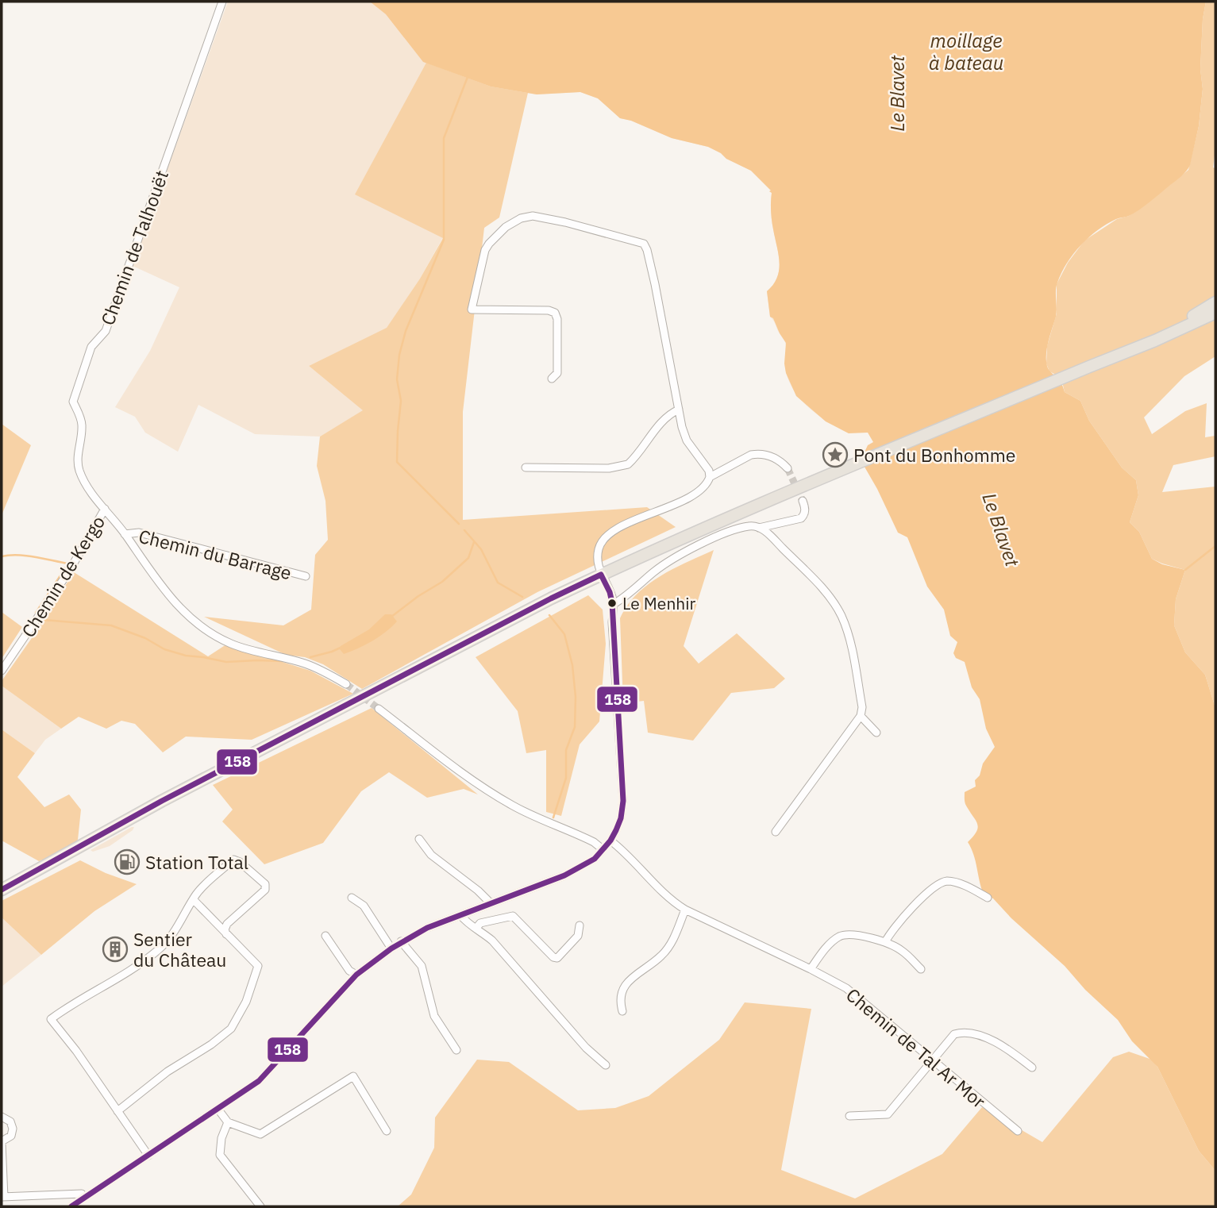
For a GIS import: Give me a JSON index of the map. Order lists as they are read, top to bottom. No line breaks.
{"streets":{"street":["Chemin de Talhouët","Chemin du Barrage","Chemin de Kergo","Chemin de Tal Ar Mor"]},"crossings":[["Chemin de Talhouët","Chemin du Barrage"],["Chemin de Talhouët","Chemin de Kergo"]],"water":["moillage à bateau","Le Blavet"],"places":{"place":["Pont du Bonhomme"],"other":["Le Menhir"],"fuel station":["Station Total"],"building":["Sentier du Château"]},"lines":["transit line 158"]}
